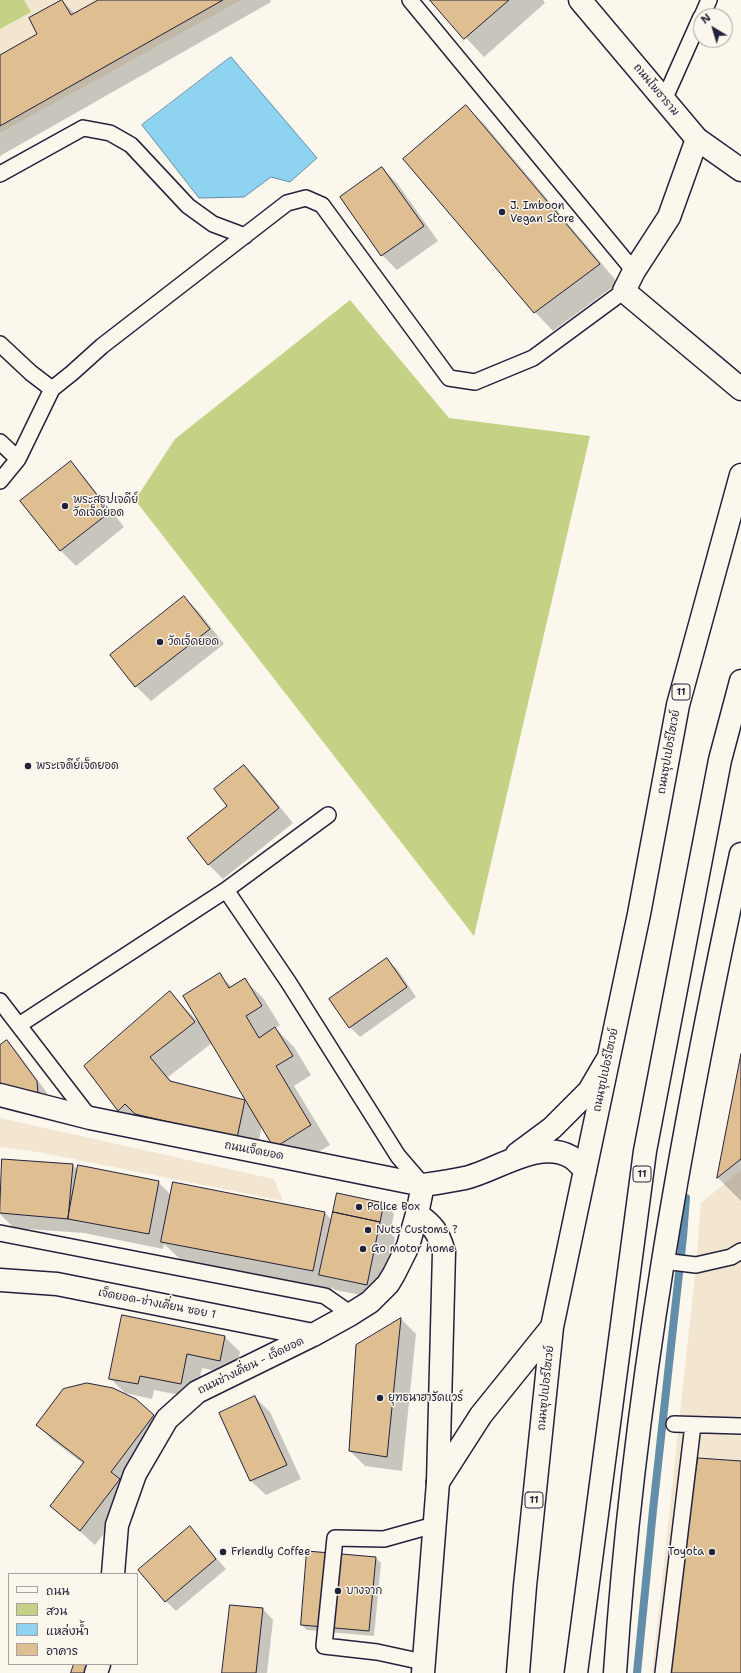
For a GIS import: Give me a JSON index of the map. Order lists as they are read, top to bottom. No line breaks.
{"streets":{"main road":["ถนนโพธาราม","11","ถนนซุปเปอร์ไฮเวย์","ถนนเจ็ดยอด","เจ็ดยอด-ช่างเคี่ยน ซอย 1","ถนนช่างเคี่ยน - เจ็ดยอด"]},"crossings":[["ถนนซุปเปอร์ไฮเวย์","ถนนเจ็ดยอด"],["ถนนเจ็ดยอด","ถนนช่างเคี่ยน - เจ็ดยอด"],["เจ็ดยอด-ช่างเคี่ยน ซอย 1","ถนนช่างเคี่ยน - เจ็ดยอด"]],"places":["J. Imboon Vegan Store","พระสธูปเจดีย์ วัดเจ็ดยอด","วัดเจ็ดยอด","พระเจดีย์เจ็ดยอด","Police Box","Nuts Customs ?","Go motor home","ยุทธนาฮารัดแวร์","Friendly Coffee","Toyota","บางจาก"],"legend":["ถนน","สวน","แหล่งน้ำ","อาคาร"],"north":"top left"}
